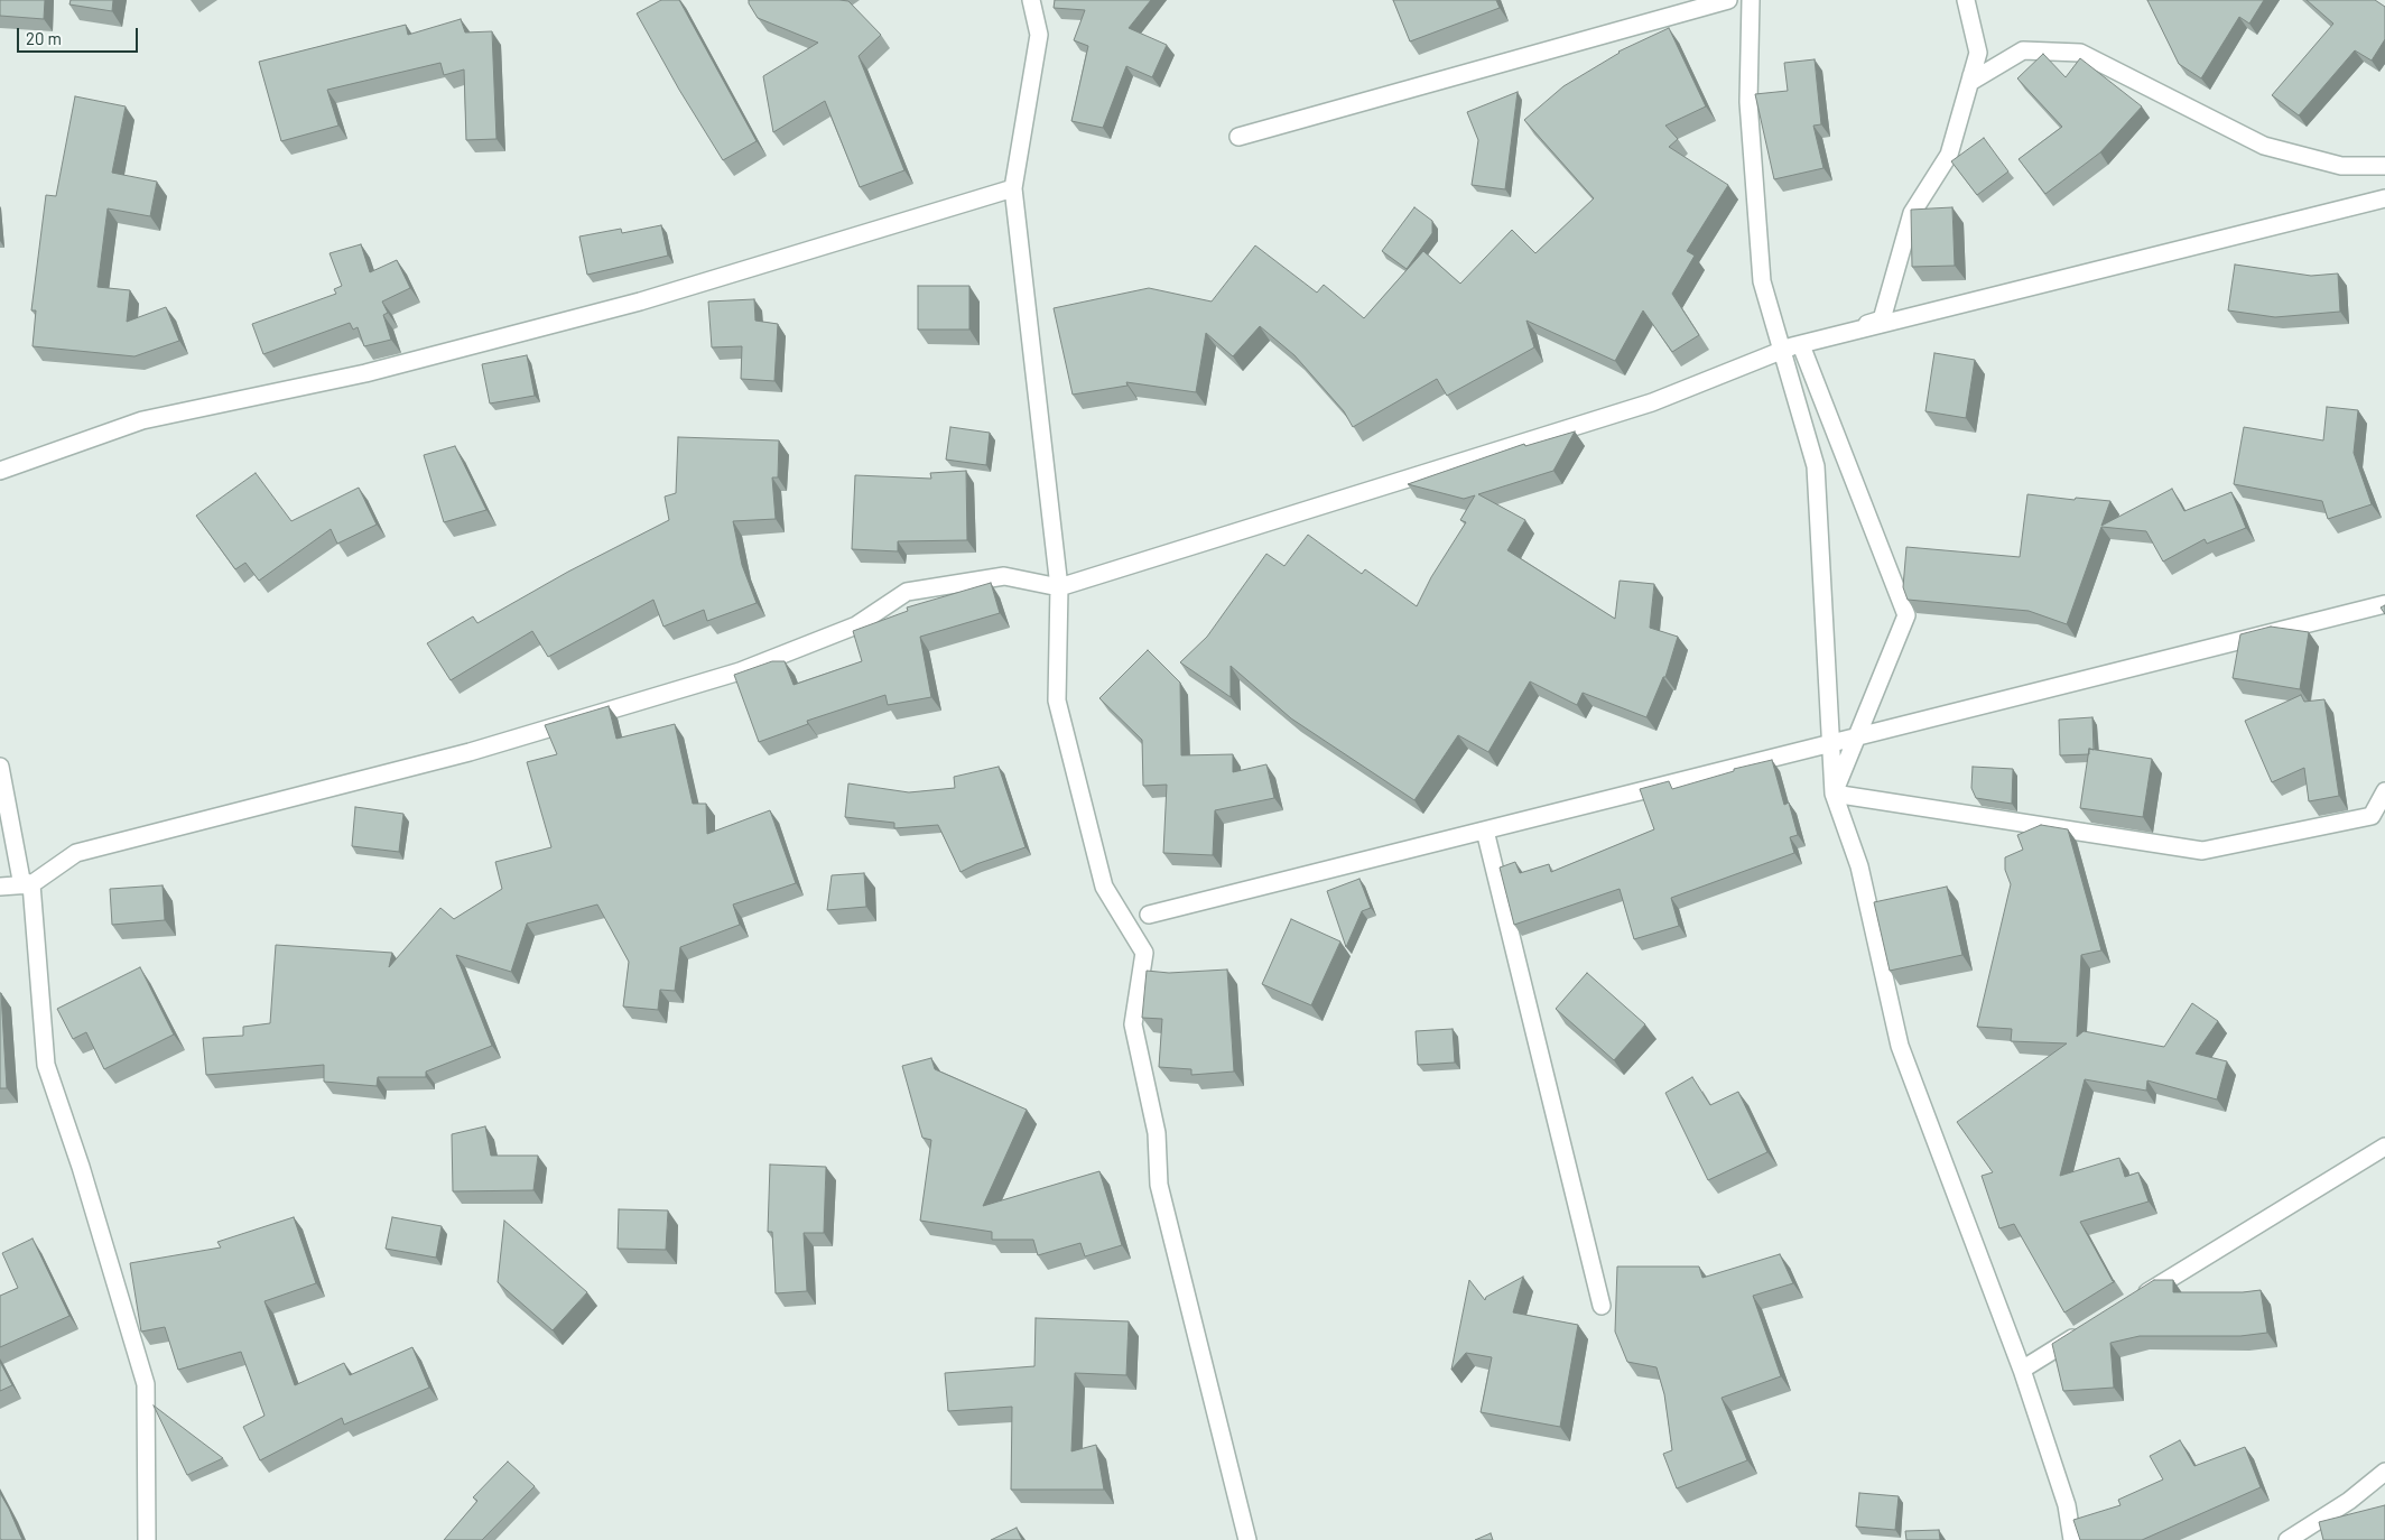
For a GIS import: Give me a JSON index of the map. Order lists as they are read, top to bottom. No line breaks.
{"scale_bar":"20 m"}
